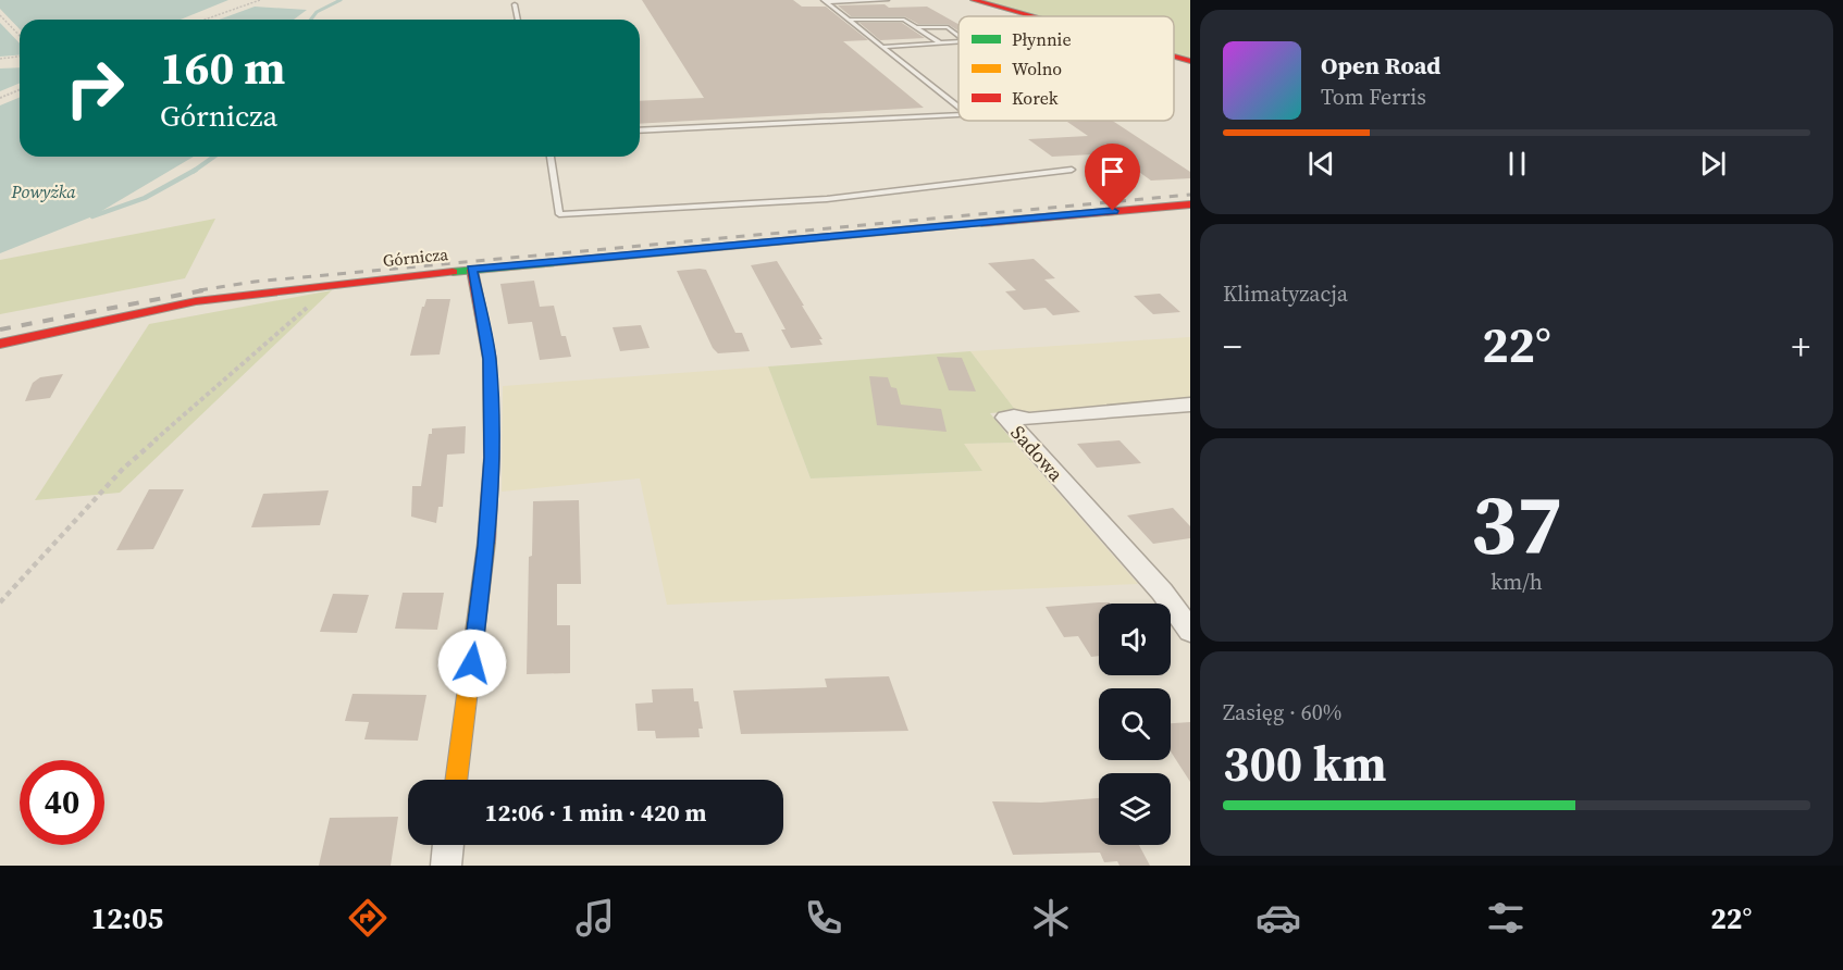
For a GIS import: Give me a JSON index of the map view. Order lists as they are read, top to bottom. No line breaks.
{"streets":{"street":["Górnicza","Sadowa"]},"water":["Powyżka"],"legend":["Płynnie","Wolno","Korek"],"page":{"turn":["160 m","Górnicza"],"song":["Open Road","Tom Ferris"],"tile":["Klimatyzacja",["37","km/h"],["Zasięg · 60%","300 km"]],"heat":["−","22°","+"],"limit":"40","trip":"12:06 · 1 min · 420 m","tabs":["12:05","22°"]}}
